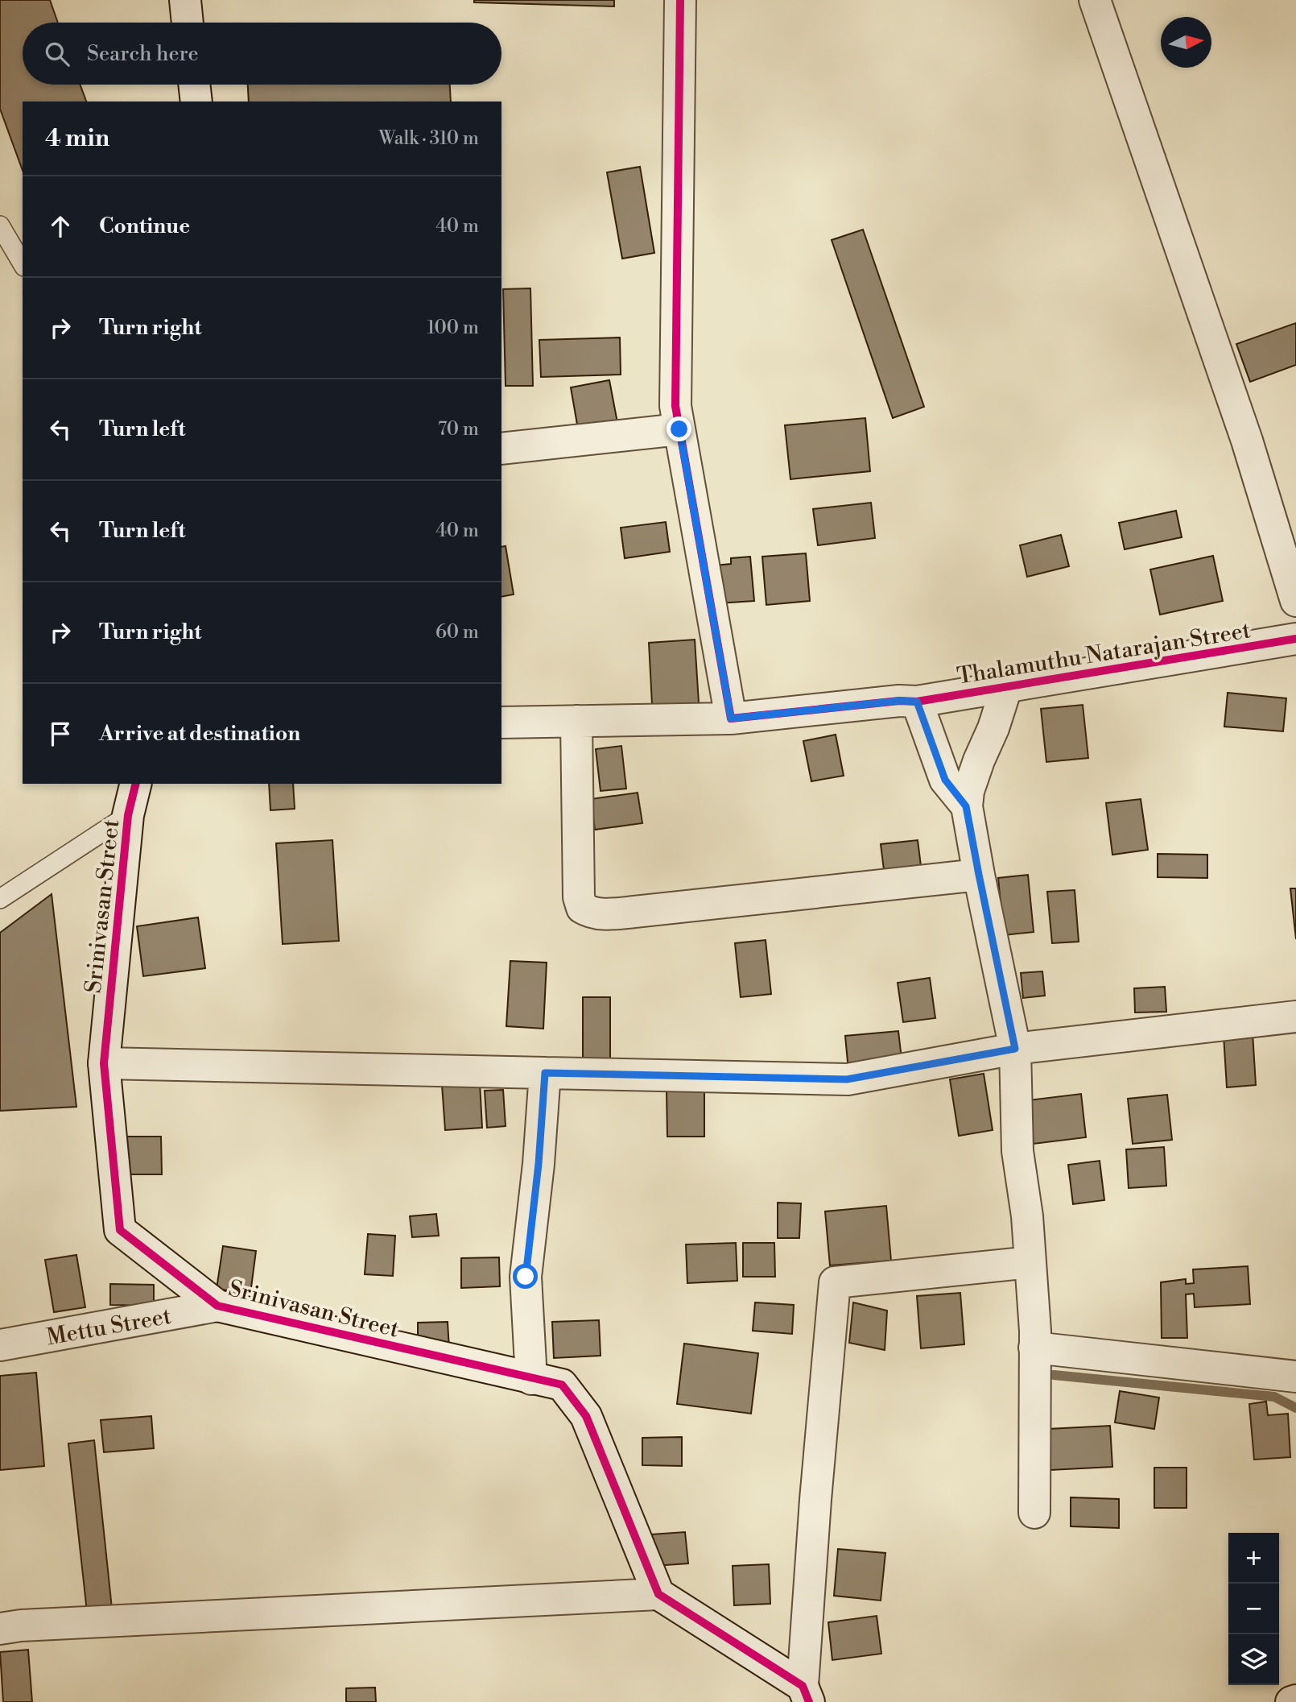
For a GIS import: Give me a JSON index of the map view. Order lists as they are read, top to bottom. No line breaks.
{"streets":{"street":["Thalamuthu Natarajan Street","Srinivasan Street","Mettu Street"]},"crossings":[["Srinivasan Street","Mettu Street"]],"north":"right","page":{"search":"Search here","heading":["4 min","Walk · 310 m"],"list":[["Continue","40 m"],["Turn right","100 m"],["Turn left","70 m"],["Turn left","40 m"],["Turn right","60 m"],"Arrive at destination"],"map_buttons":["+","−"]}}
